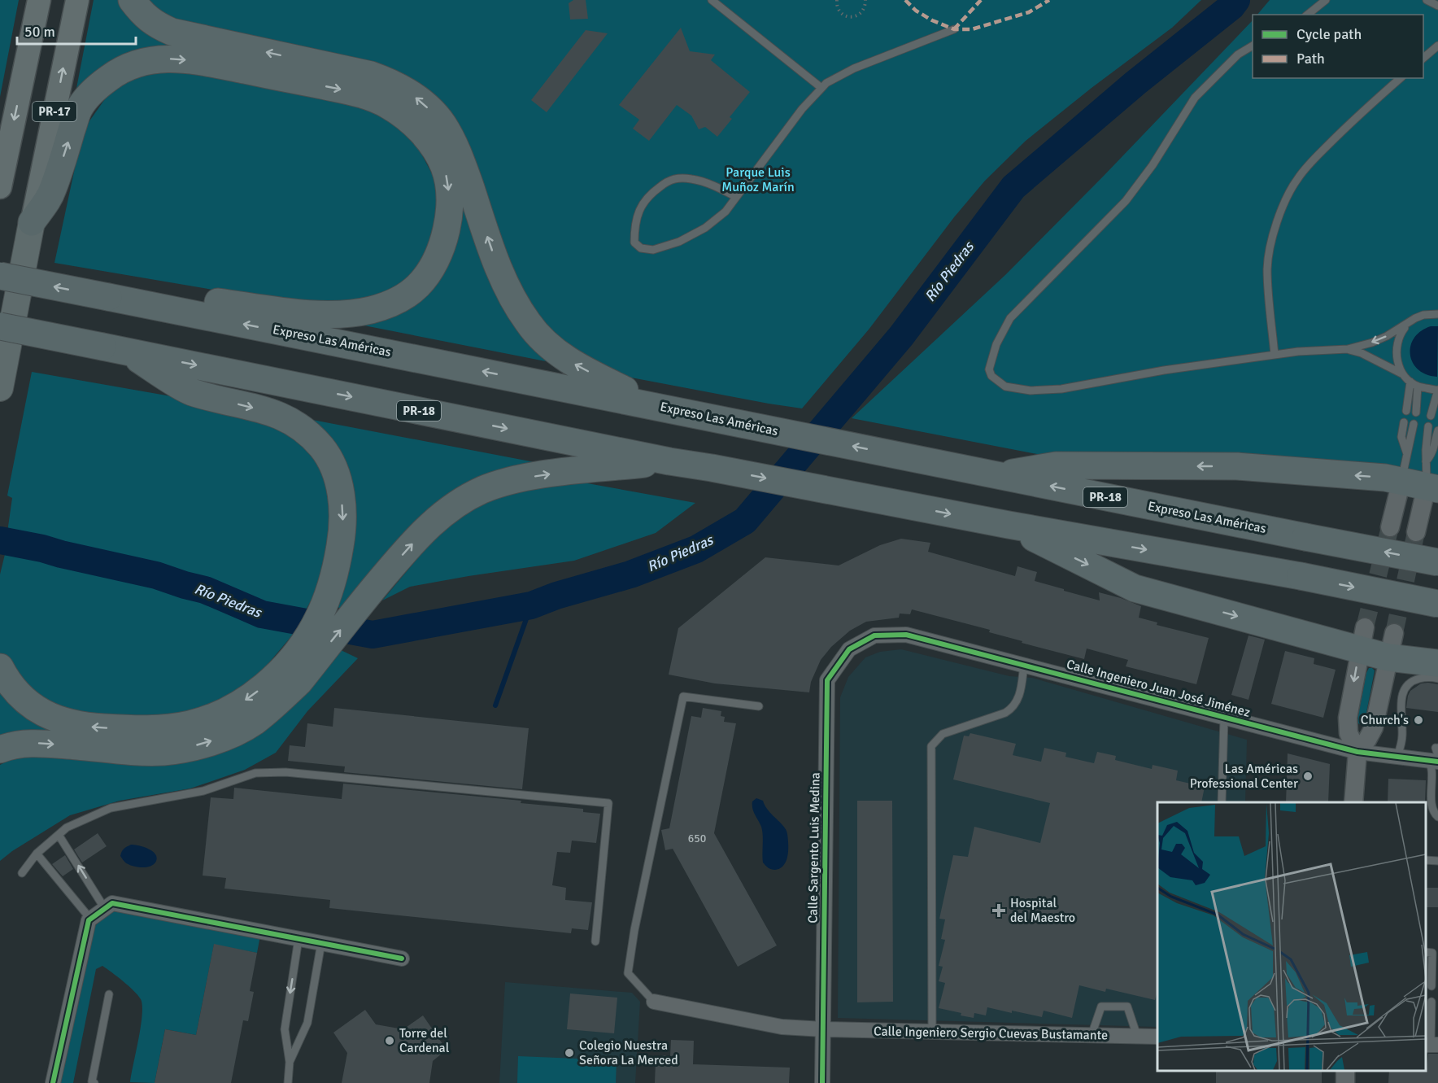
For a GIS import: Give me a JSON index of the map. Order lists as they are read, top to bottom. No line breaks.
{"streets":{"highway":["PR-17","Expreso Las Américas","PR-18"],"street":["Calle Ingeniero Juan José Jiménez","Calle Sargento Luis Medina","Calle Ingeniero Sergio Cuevas Bustamante"]},"crossings":[["Calle Ingeniero Juan José Jiménez","Calle Sargento Luis Medina"],["Calle Sargento Luis Medina","Calle Ingeniero Sergio Cuevas Bustamante"]],"water":["Río Piedras"],"parks":["Parque Luis Muñoz Marín"],"places":{"other":["Church's","Las Américas Professional Center","Torre del Cardenal","Colegio Nuestra Señora La Merced"],"health":["Hospital del Maestro"]},"house_numbers":["650"],"legend":["Cycle path","Path"],"scale_bar":"50 m"}
